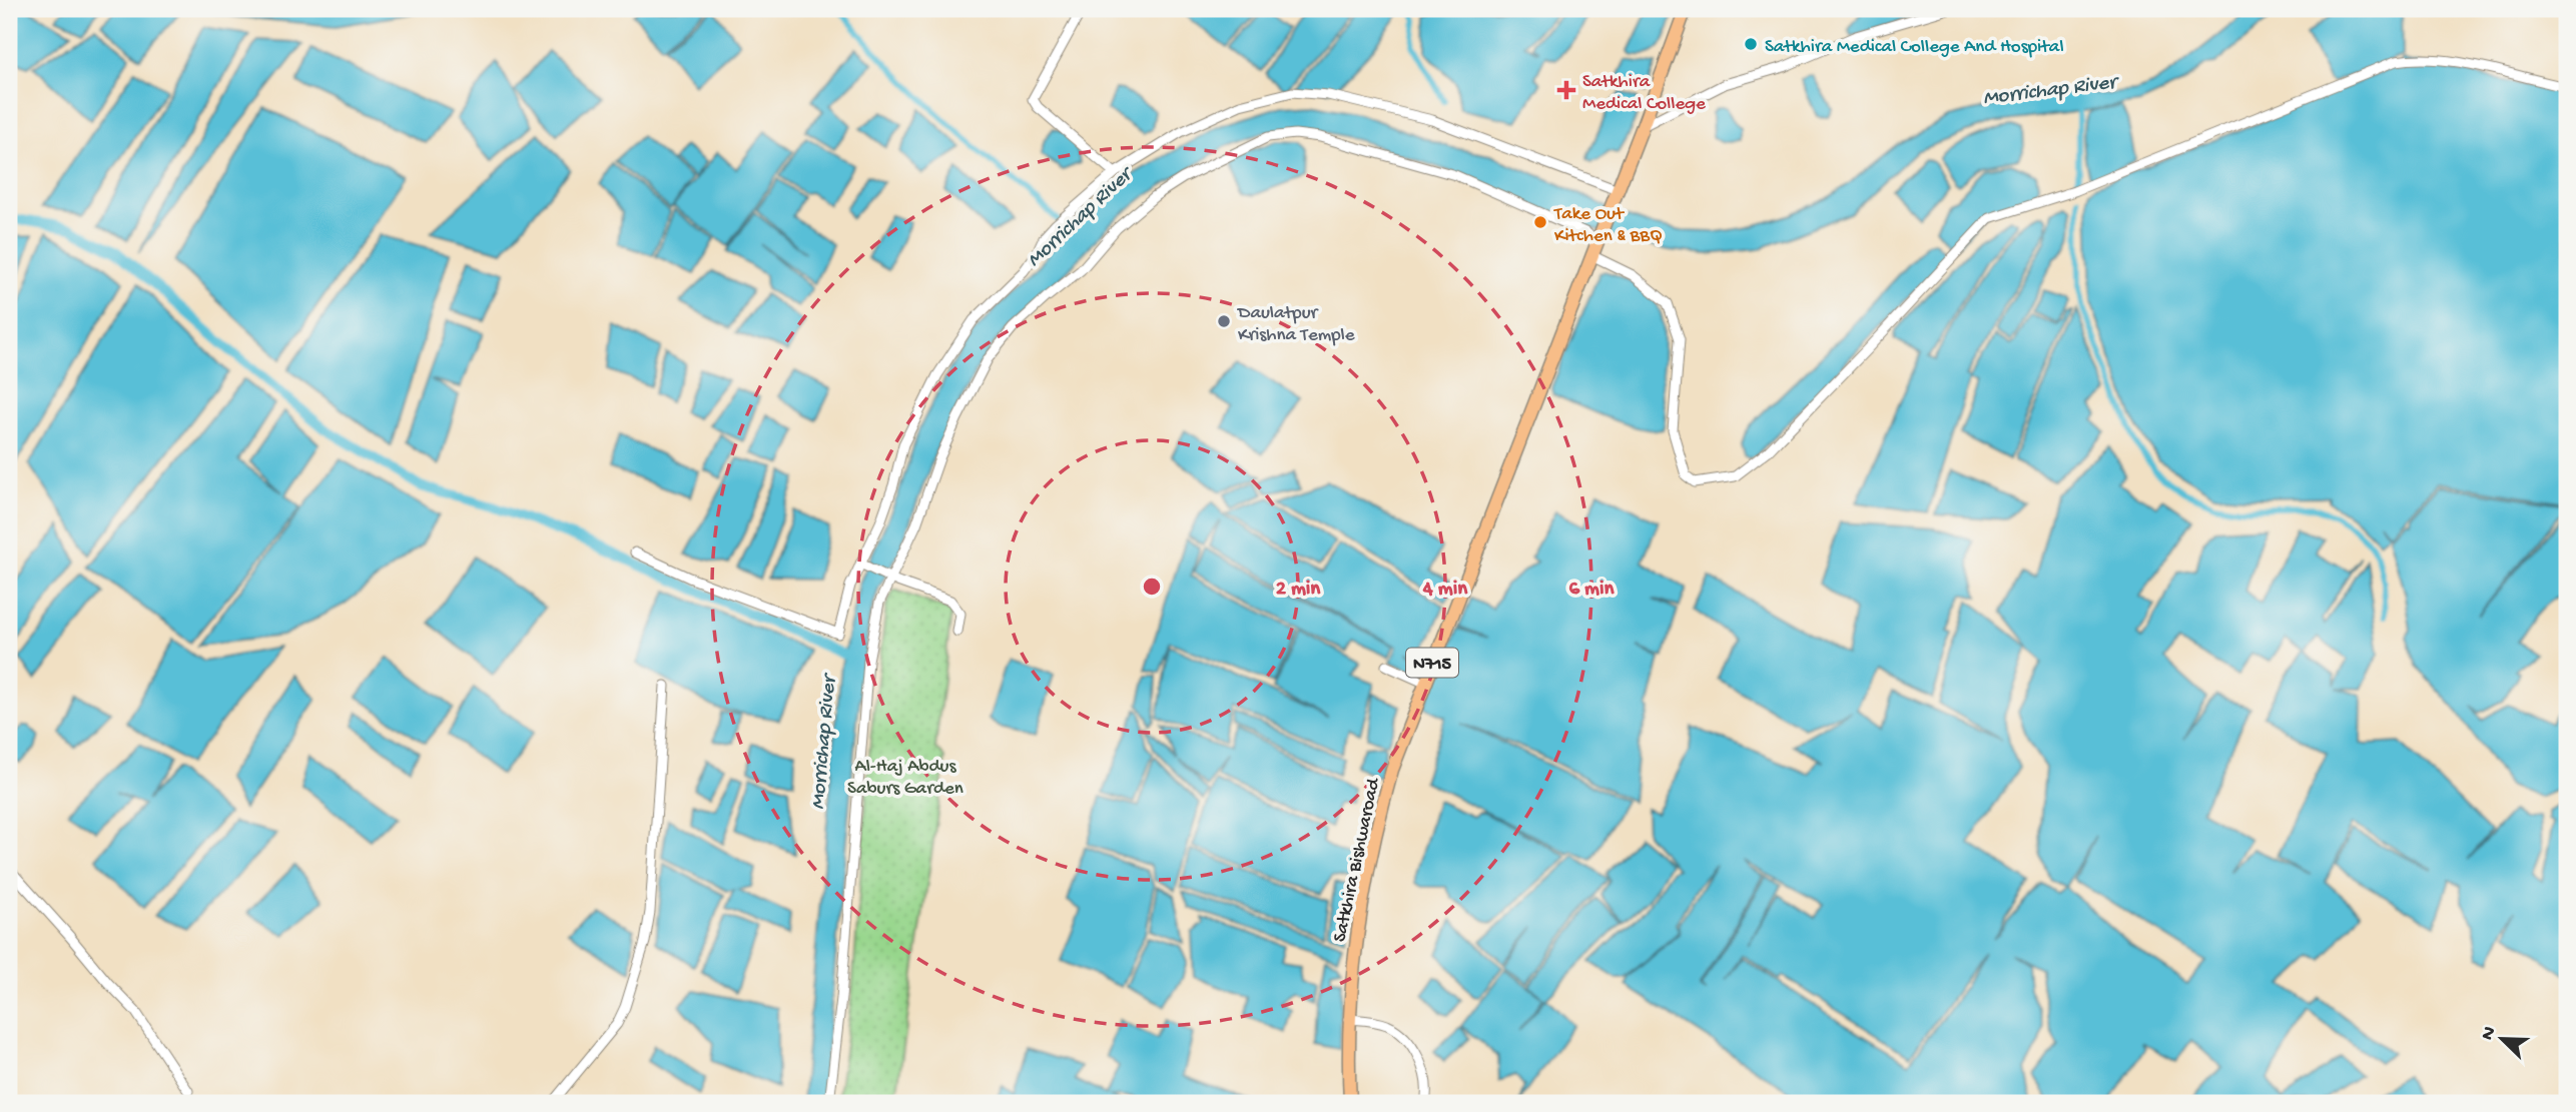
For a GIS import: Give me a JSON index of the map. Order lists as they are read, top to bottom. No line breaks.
{"streets":{"highway":["N715","Satkhira Bishwaroad"]},"crossings":[["N715","Satkhira Bishwaroad"]],"water":["Morrichap River"],"parks":["Al-Haj Abdus Saburs Garden"],"places":{"other":["Satkhira Medical College And Hospital","Take Out Kitchen & BBQ","Daulatpur Krishna Temple"],"health":["Satkhira Medical College"]},"north":"top left","rings":["2 min","4 min","6 min"]}
